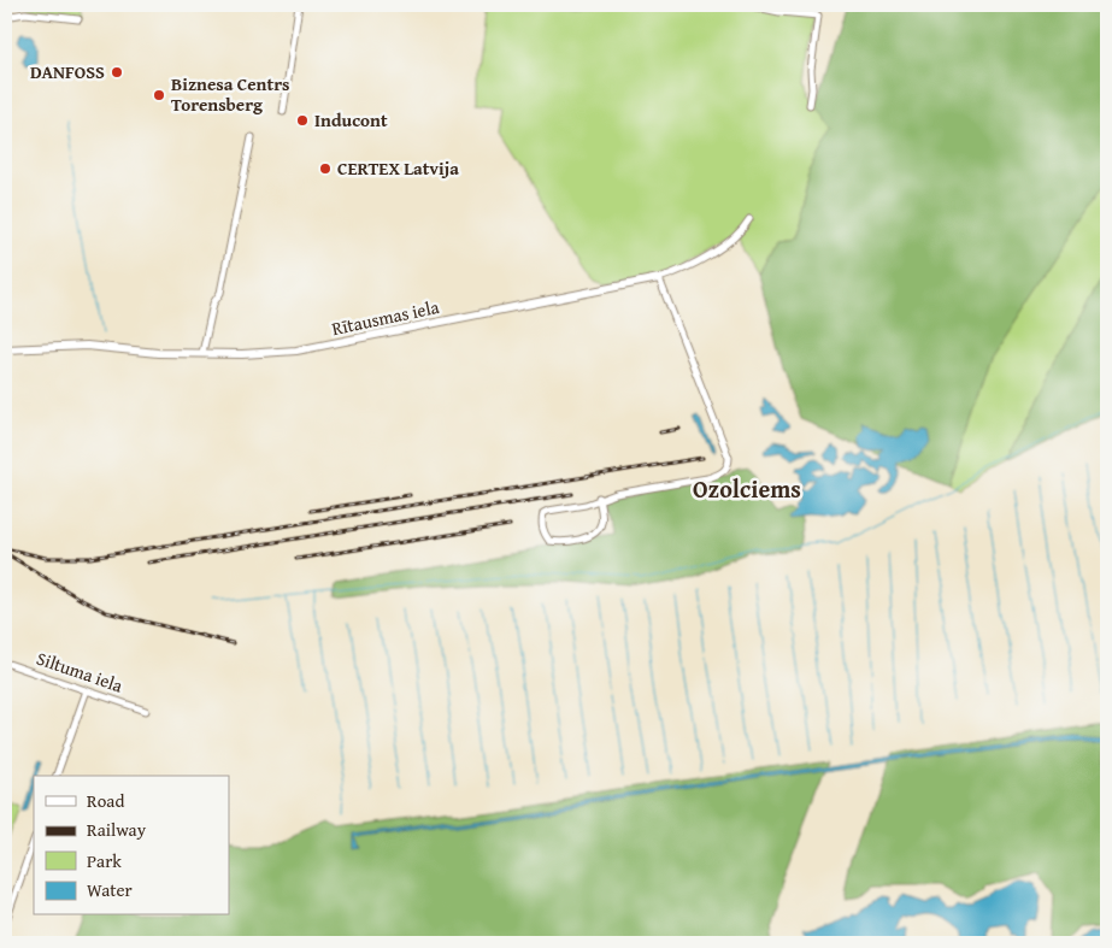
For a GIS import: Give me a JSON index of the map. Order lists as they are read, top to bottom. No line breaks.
{"streets":{"street":["Rītausmas iela","Siltuma iela"]},"districts":["Ozolciems"],"places":["DANFOSS","Biznesa Centrs Torensberg","Inducont","CERTEX Latvija"],"legend":["Road","Railway","Park","Water"]}
